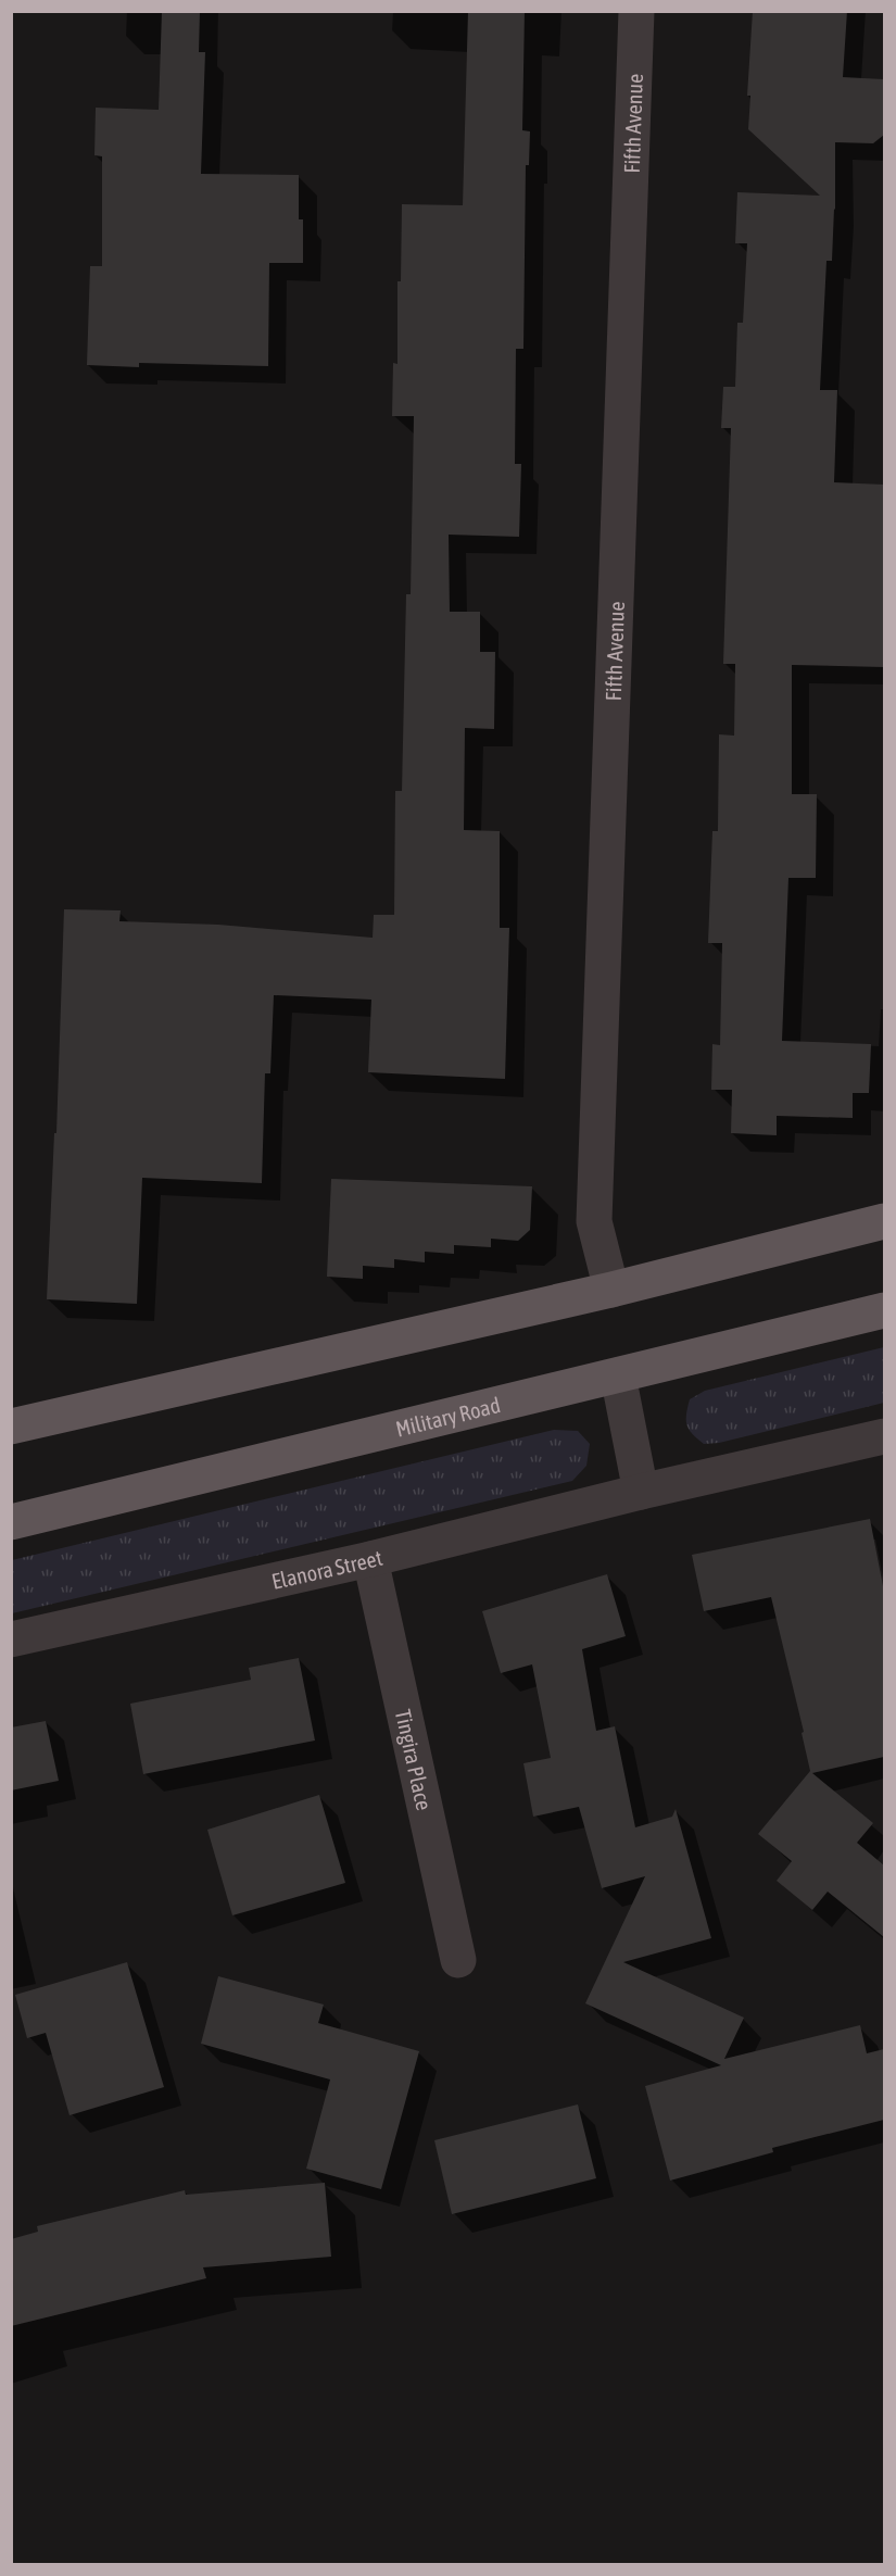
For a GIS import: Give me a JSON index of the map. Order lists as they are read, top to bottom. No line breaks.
{"streets":{"main road":["Military Road"],"street":["Fifth Avenue","Elanora Street","Tingira Place"]},"crossings":[["Elanora Street","Tingira Place"]]}
